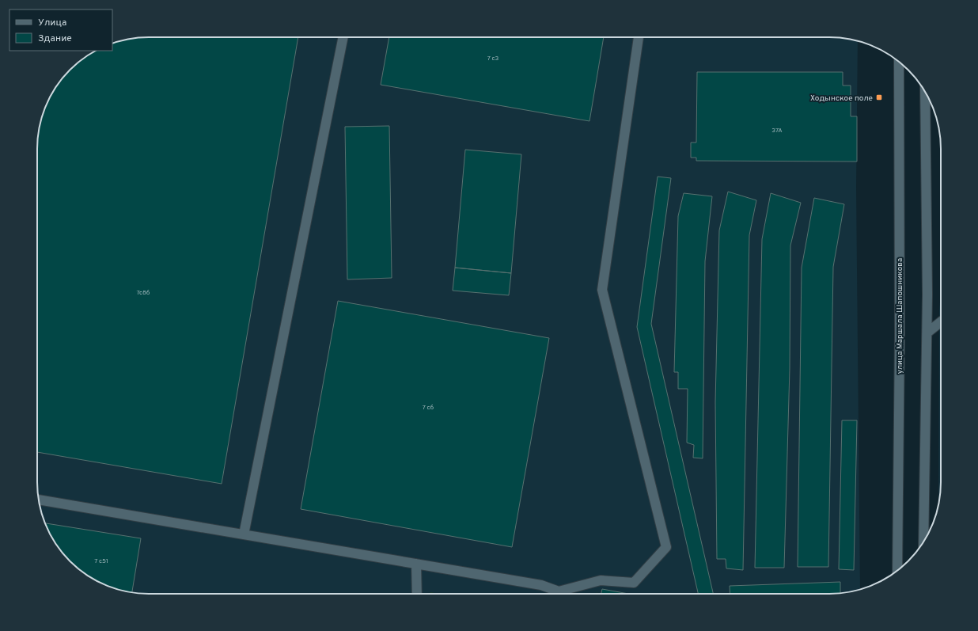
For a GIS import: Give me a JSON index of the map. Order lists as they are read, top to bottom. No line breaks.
{"streets":{"street":["улица Маршала Шапошникова"]},"places":{"transit":["Ходынское поле"]},"house_numbers":["7 с3","37А","7с86","7 с6","7 с51"],"legend":["Улица","Здание"]}
